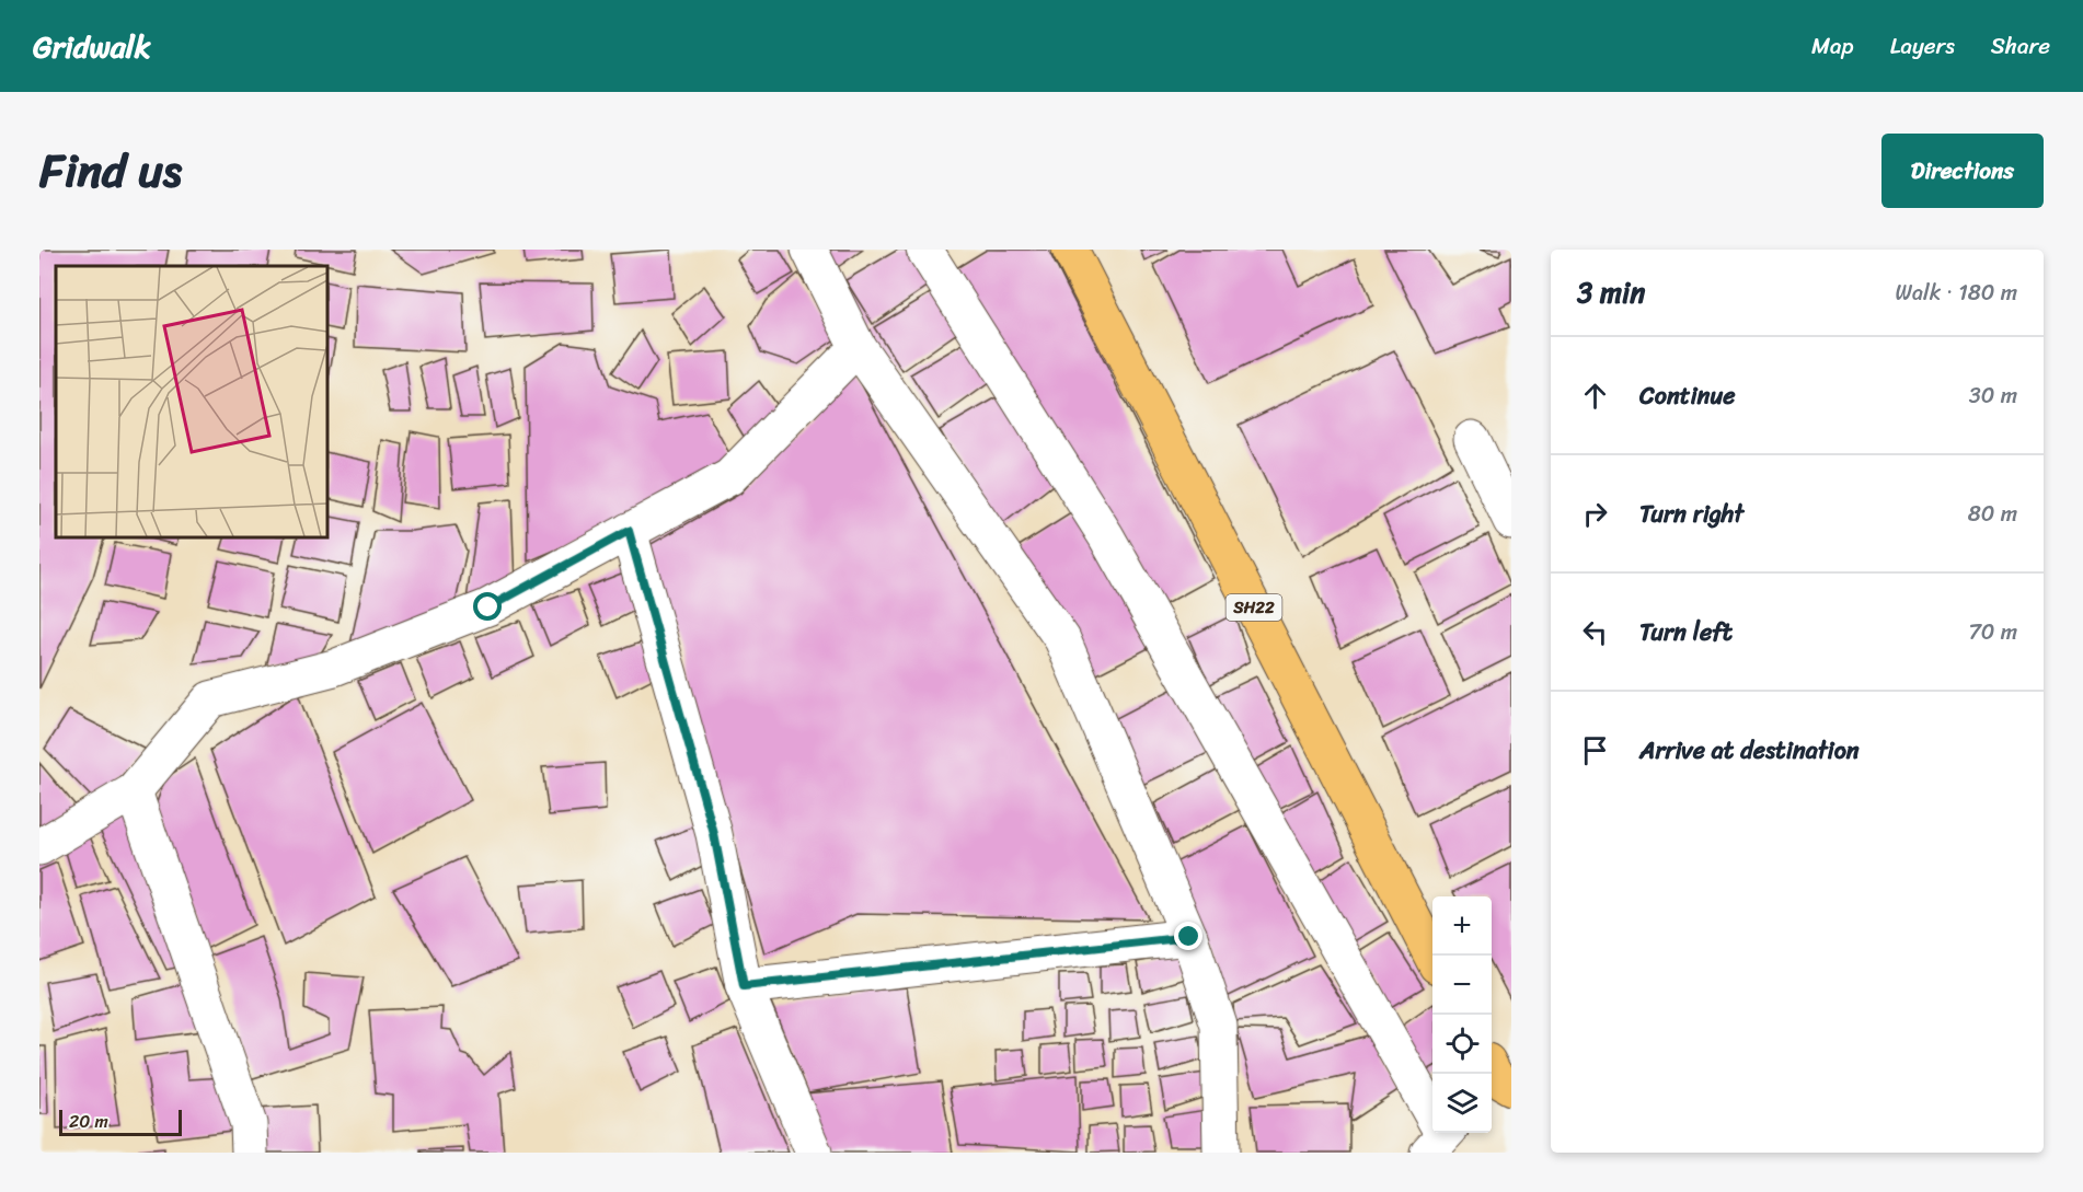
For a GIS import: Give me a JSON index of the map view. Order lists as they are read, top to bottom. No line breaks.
{"streets":{"main road":["SH22"]},"scale_bar":"20 m","page":{"header":"Gridwalk","nav":["Map","Layers","Share"],"title":"Find us","buttons":"Directions","heading":["3 min","Walk · 180 m"],"list":[["Continue","30 m"],["Turn right","80 m"],["Turn left","70 m"],"Arrive at destination"],"map_buttons":["+","−"],"scale":"20 m"}}
